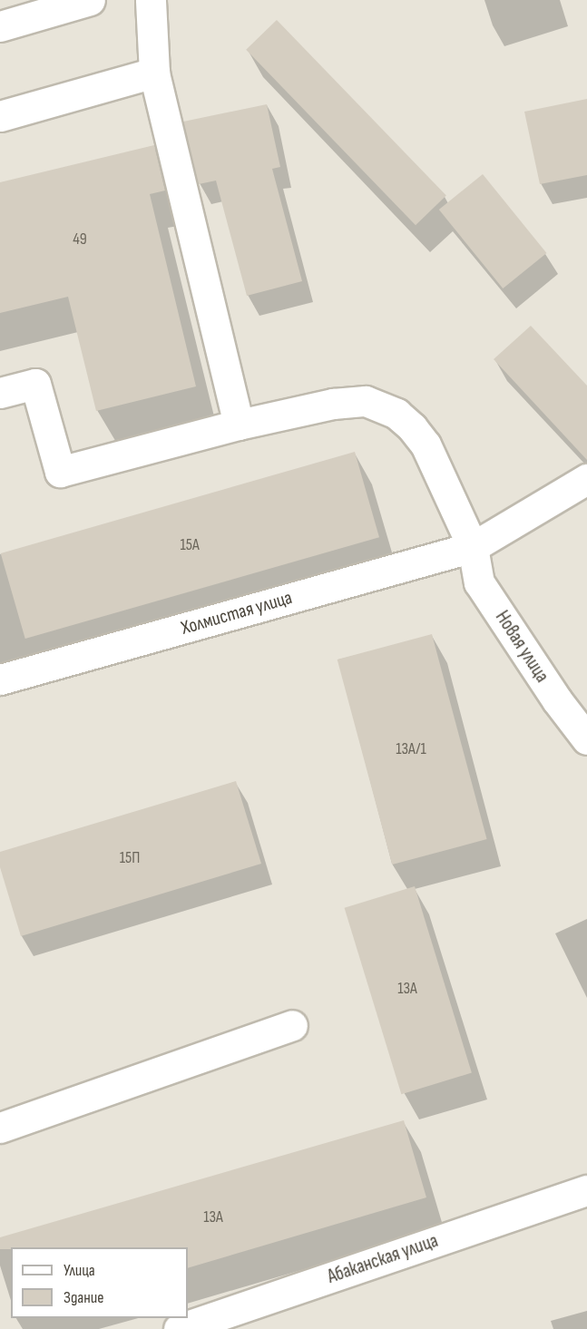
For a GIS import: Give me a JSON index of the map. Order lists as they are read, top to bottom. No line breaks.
{"streets":{"street":["Холмистая улица","Новая улица","Абаканская улица"]},"crossings":[["Холмистая улица","Новая улица"]],"house_numbers":["49","15А","13А/1","15П","13А","13А"],"legend":["Улица","Здание"]}
